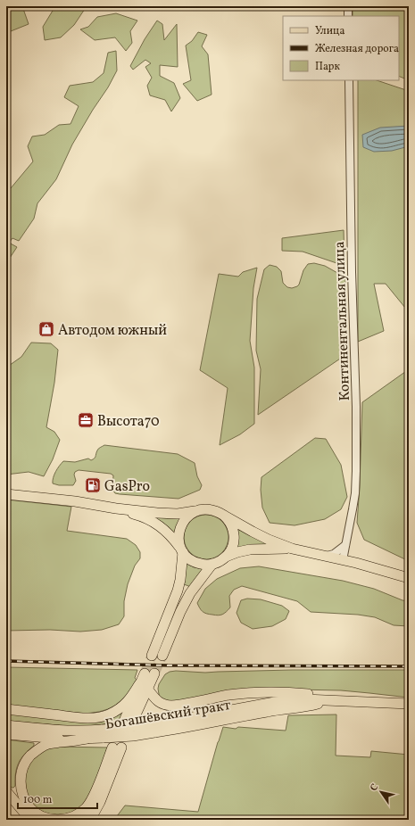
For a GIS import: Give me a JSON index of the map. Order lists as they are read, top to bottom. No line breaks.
{"streets":{"main road":["Богашёвский тракт"],"street":["Континентальная улица"]},"places":{"shop":["Автодом южный"],"office":["Высота70"],"fuel station":["GasPro"]},"legend":["Улица","Железная дорога","Парк"],"scale_bar":"100 m","north":"top left"}
